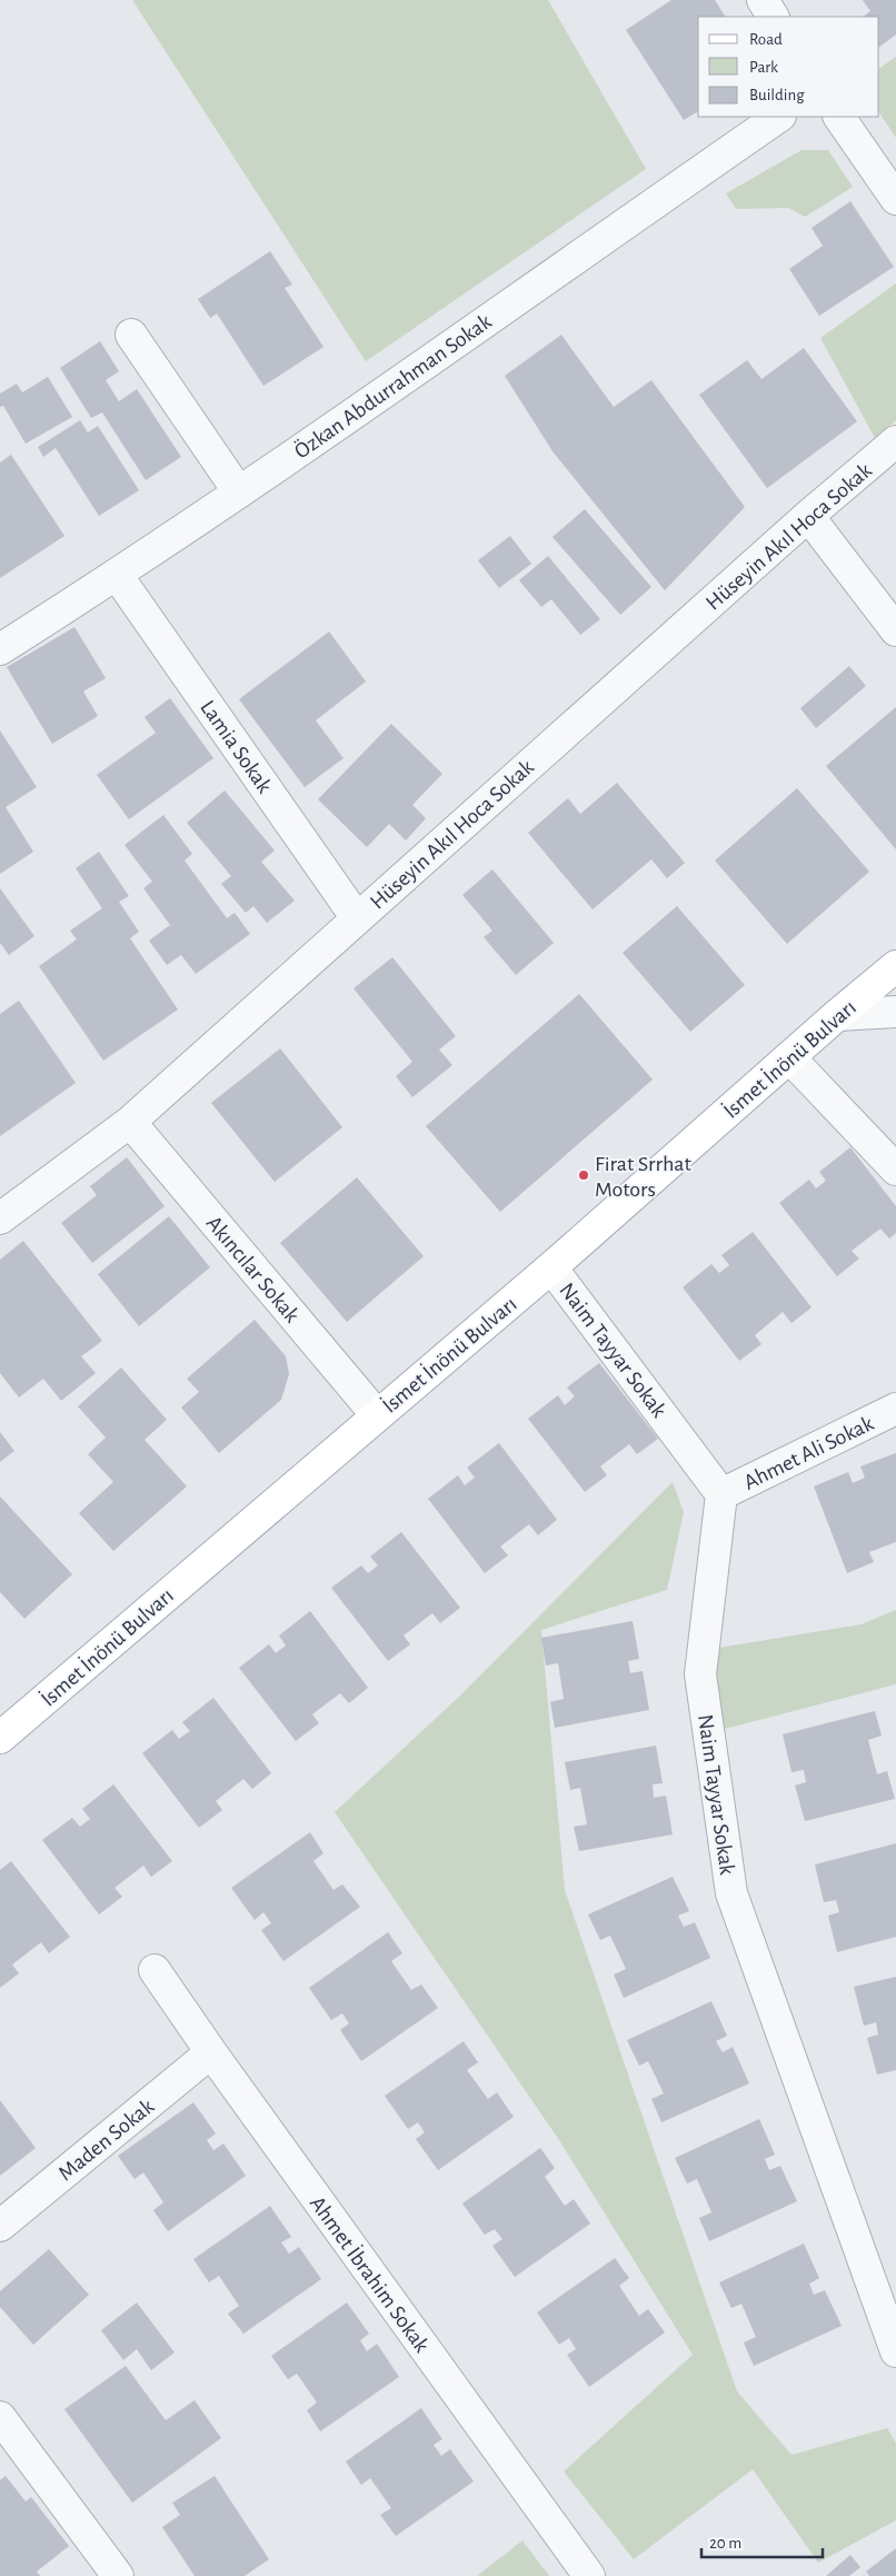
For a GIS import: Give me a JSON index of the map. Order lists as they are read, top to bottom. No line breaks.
{"streets":{"main road":["İsmet İnönü Bulvarı"],"street":["Özkan Abdurrahman Sokak","Hüseyin Akıl Hoca Sokak","Lamia Sokak","Akıncılar Sokak","Naim Tayyar Sokak","Ahmet Ali Sokak","Maden Sokak","Ahmet İbrahim Sokak"]},"crossings":[["Özkan Abdurrahman Sokak","Lamia Sokak"],["Hüseyin Akıl Hoca Sokak","Lamia Sokak"],["Hüseyin Akıl Hoca Sokak","Akıncılar Sokak"],["İsmet İnönü Bulvarı","Akıncılar Sokak"],["İsmet İnönü Bulvarı","Naim Tayyar Sokak"],["Naim Tayyar Sokak","Ahmet Ali Sokak"],["Maden Sokak","Ahmet İbrahim Sokak"]],"places":["Firat Srrhat Motors"],"legend":["Road","Park","Building"],"scale_bar":"20 m"}
